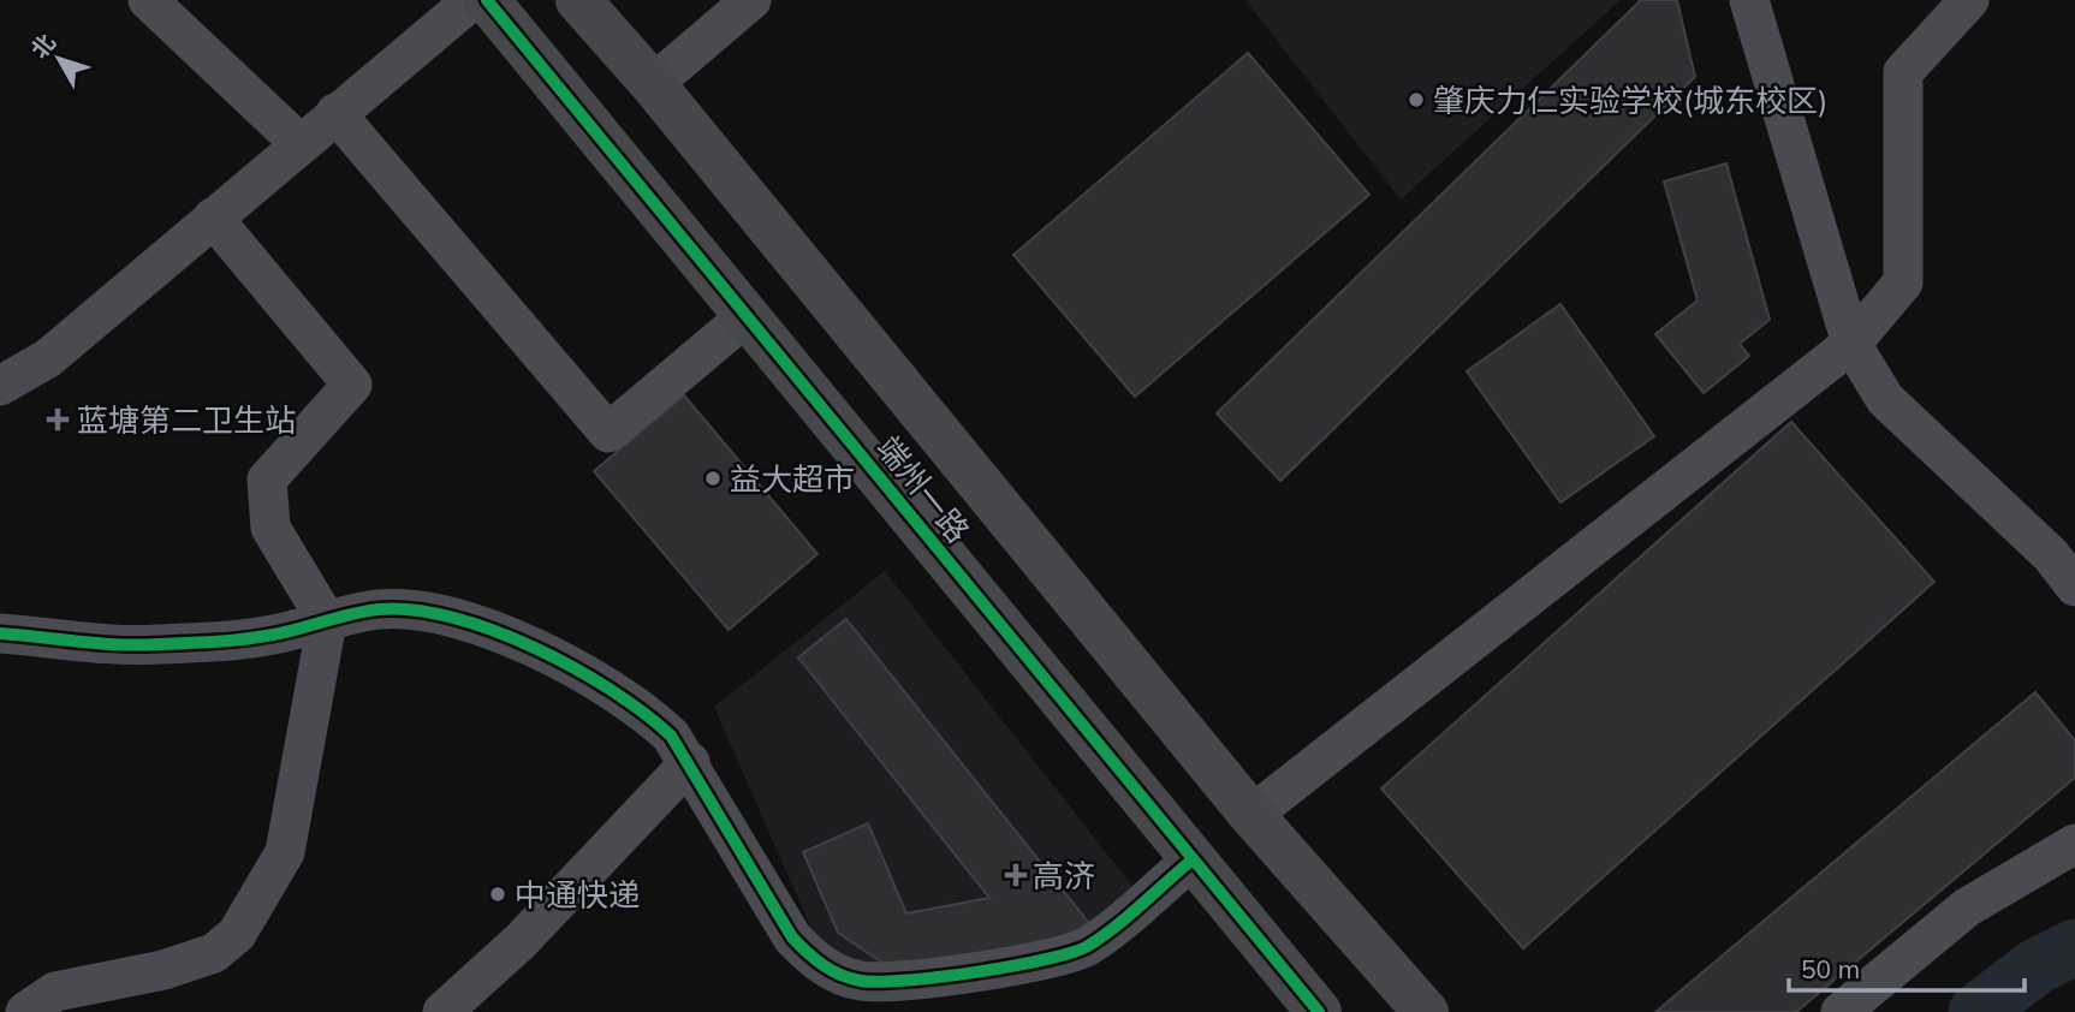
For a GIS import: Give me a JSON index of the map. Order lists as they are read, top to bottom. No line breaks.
{"streets":{"main road":["端州一路"]},"places":{"other":["肇庆力仁实验学校(城东校区)","益大超市","中通快递"],"health":["蓝塘第二卫生站","高济"]},"scale_bar":"50 m","north":"top left"}
